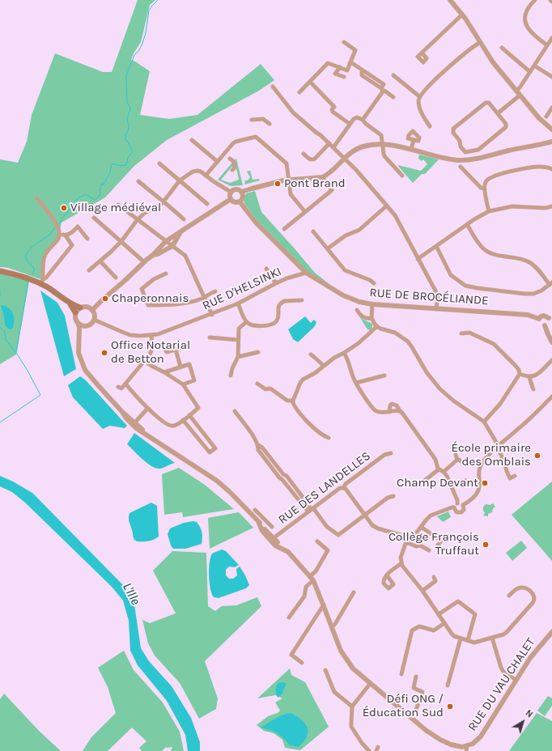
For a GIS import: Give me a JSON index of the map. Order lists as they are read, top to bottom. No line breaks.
{"streets":{"street":["RUE D'HELSINKI","RUE DE BROCÉLIANDE","RUE DES LANDELLES","RUE DU VAU CHALET"]},"crossings":[["RUE D'HELSINKI","RUE DE BROCÉLIANDE"],["RUE D'HELSINKI","RUE DU VAU CHALET"],["RUE DES LANDELLES","RUE DU VAU CHALET"]],"water":["L'Ille"],"places":["Pont Brand","Village médiéval","Chaperonnais","Office Notarial de Betton","École primaire des Omblais","Champ Devant","Collège François Truffaut","Défi ONG / Éducation Sud"],"north":"top right"}
